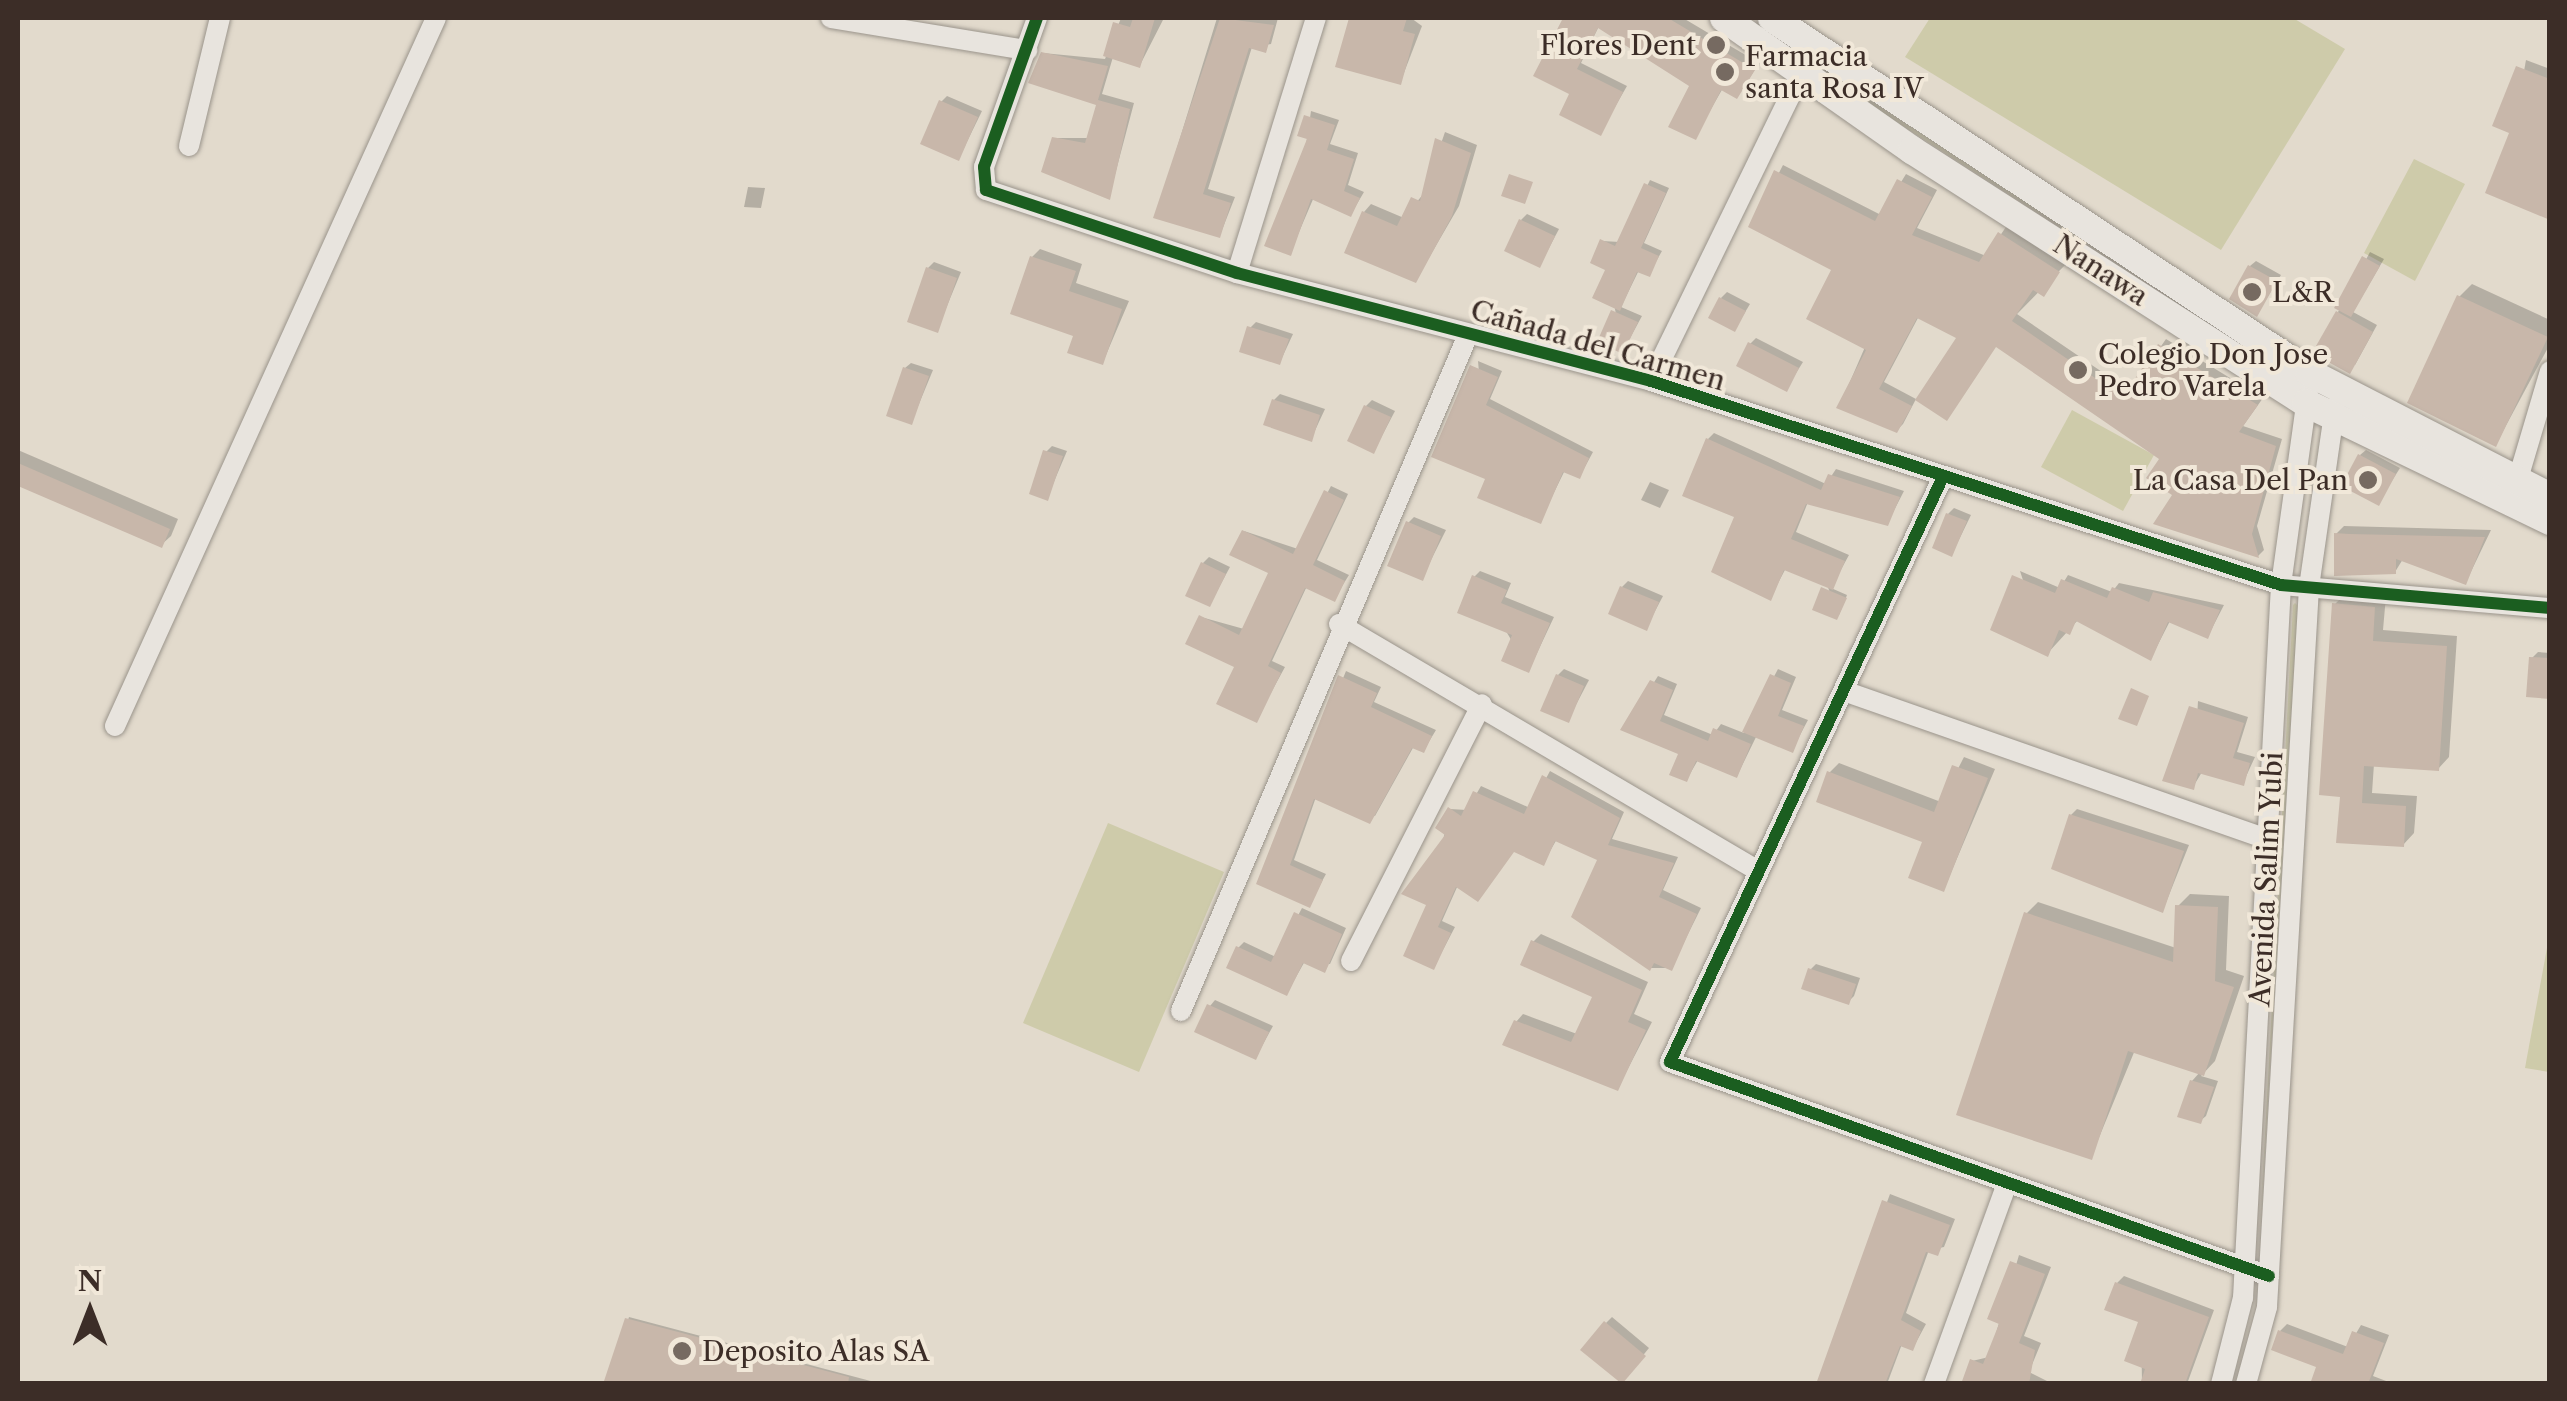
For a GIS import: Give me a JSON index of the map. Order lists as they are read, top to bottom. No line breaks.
{"streets":{"main road":["Nanawa"],"street":["Cañada del Carmen","Avenida Salim Yubi"]},"crossings":[["Nanawa","Avenida Salim Yubi"],["Cañada del Carmen","Avenida Salim Yubi"]],"places":["Flores Dent","Farmacia santa Rosa IV","L&R","Colegio Don Jose Pedro Varela","La Casa Del Pan","Deposito Alas SA"],"north":"top"}
